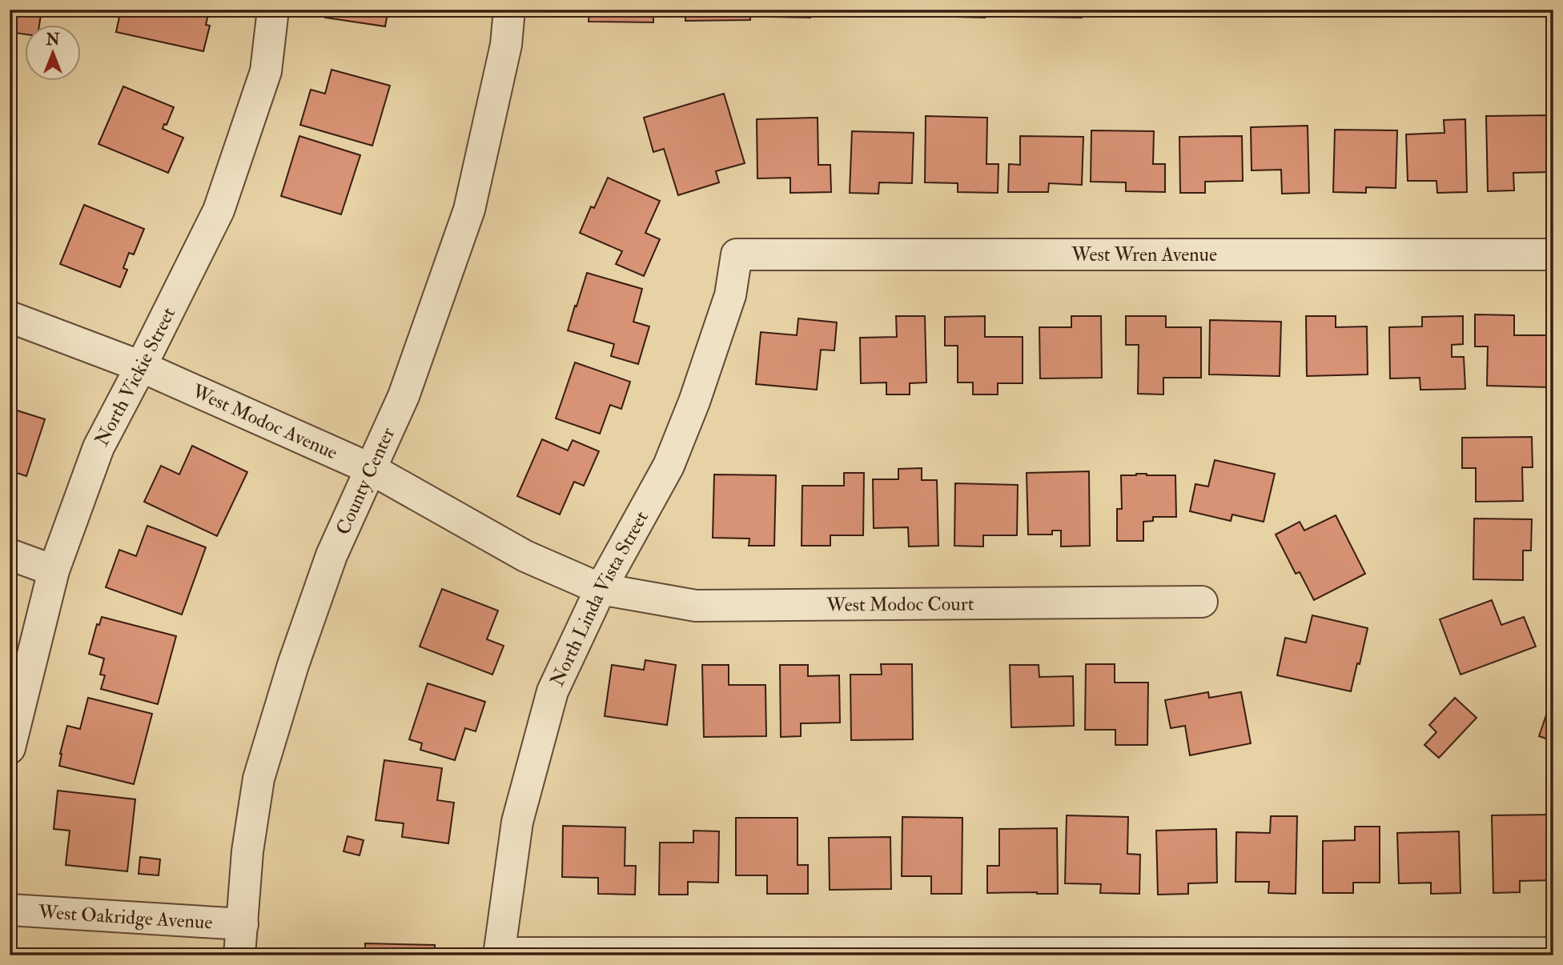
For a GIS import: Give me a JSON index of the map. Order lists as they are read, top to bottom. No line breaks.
{"streets":{"street":["West Wren Avenue","North Vickie Street","West Modoc Avenue","County Center","North Linda Vista Street","West Modoc Court","West Oakridge Avenue"]},"crossings":[["West Wren Avenue","North Linda Vista Street"],["North Vickie Street","West Modoc Avenue"],["West Modoc Avenue","County Center"],["West Modoc Avenue","North Linda Vista Street"],["West Modoc Avenue","West Modoc Court"],["County Center","West Oakridge Avenue"],["North Linda Vista Street","West Modoc Court"]],"north":"top"}
